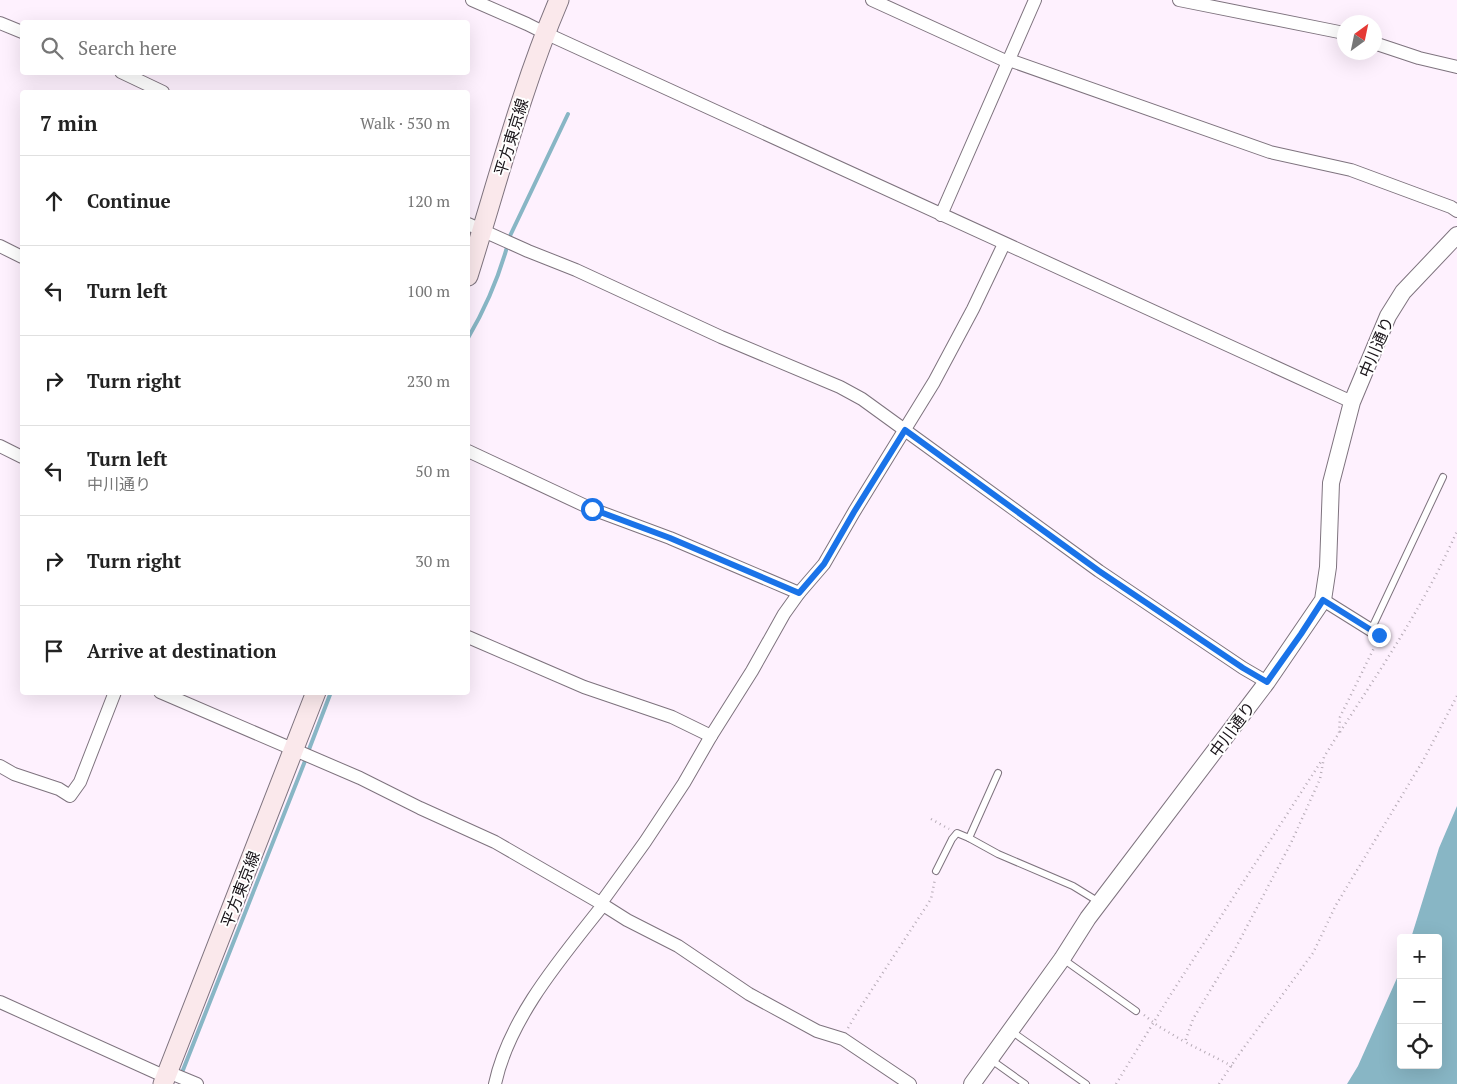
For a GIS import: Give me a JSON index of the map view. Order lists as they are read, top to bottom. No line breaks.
{"streets":{"main road":["平方東京線"],"street":["中川通り"]},"north":"top right","page":{"search":"Search here","heading":["7 min","Walk · 530 m"],"list":[["Continue","120 m"],["Turn left","100 m"],["Turn right","230 m"],["Turn left","中川通り","50 m"],["Turn right","30 m"],"Arrive at destination"],"map_buttons":["+","−"]}}
